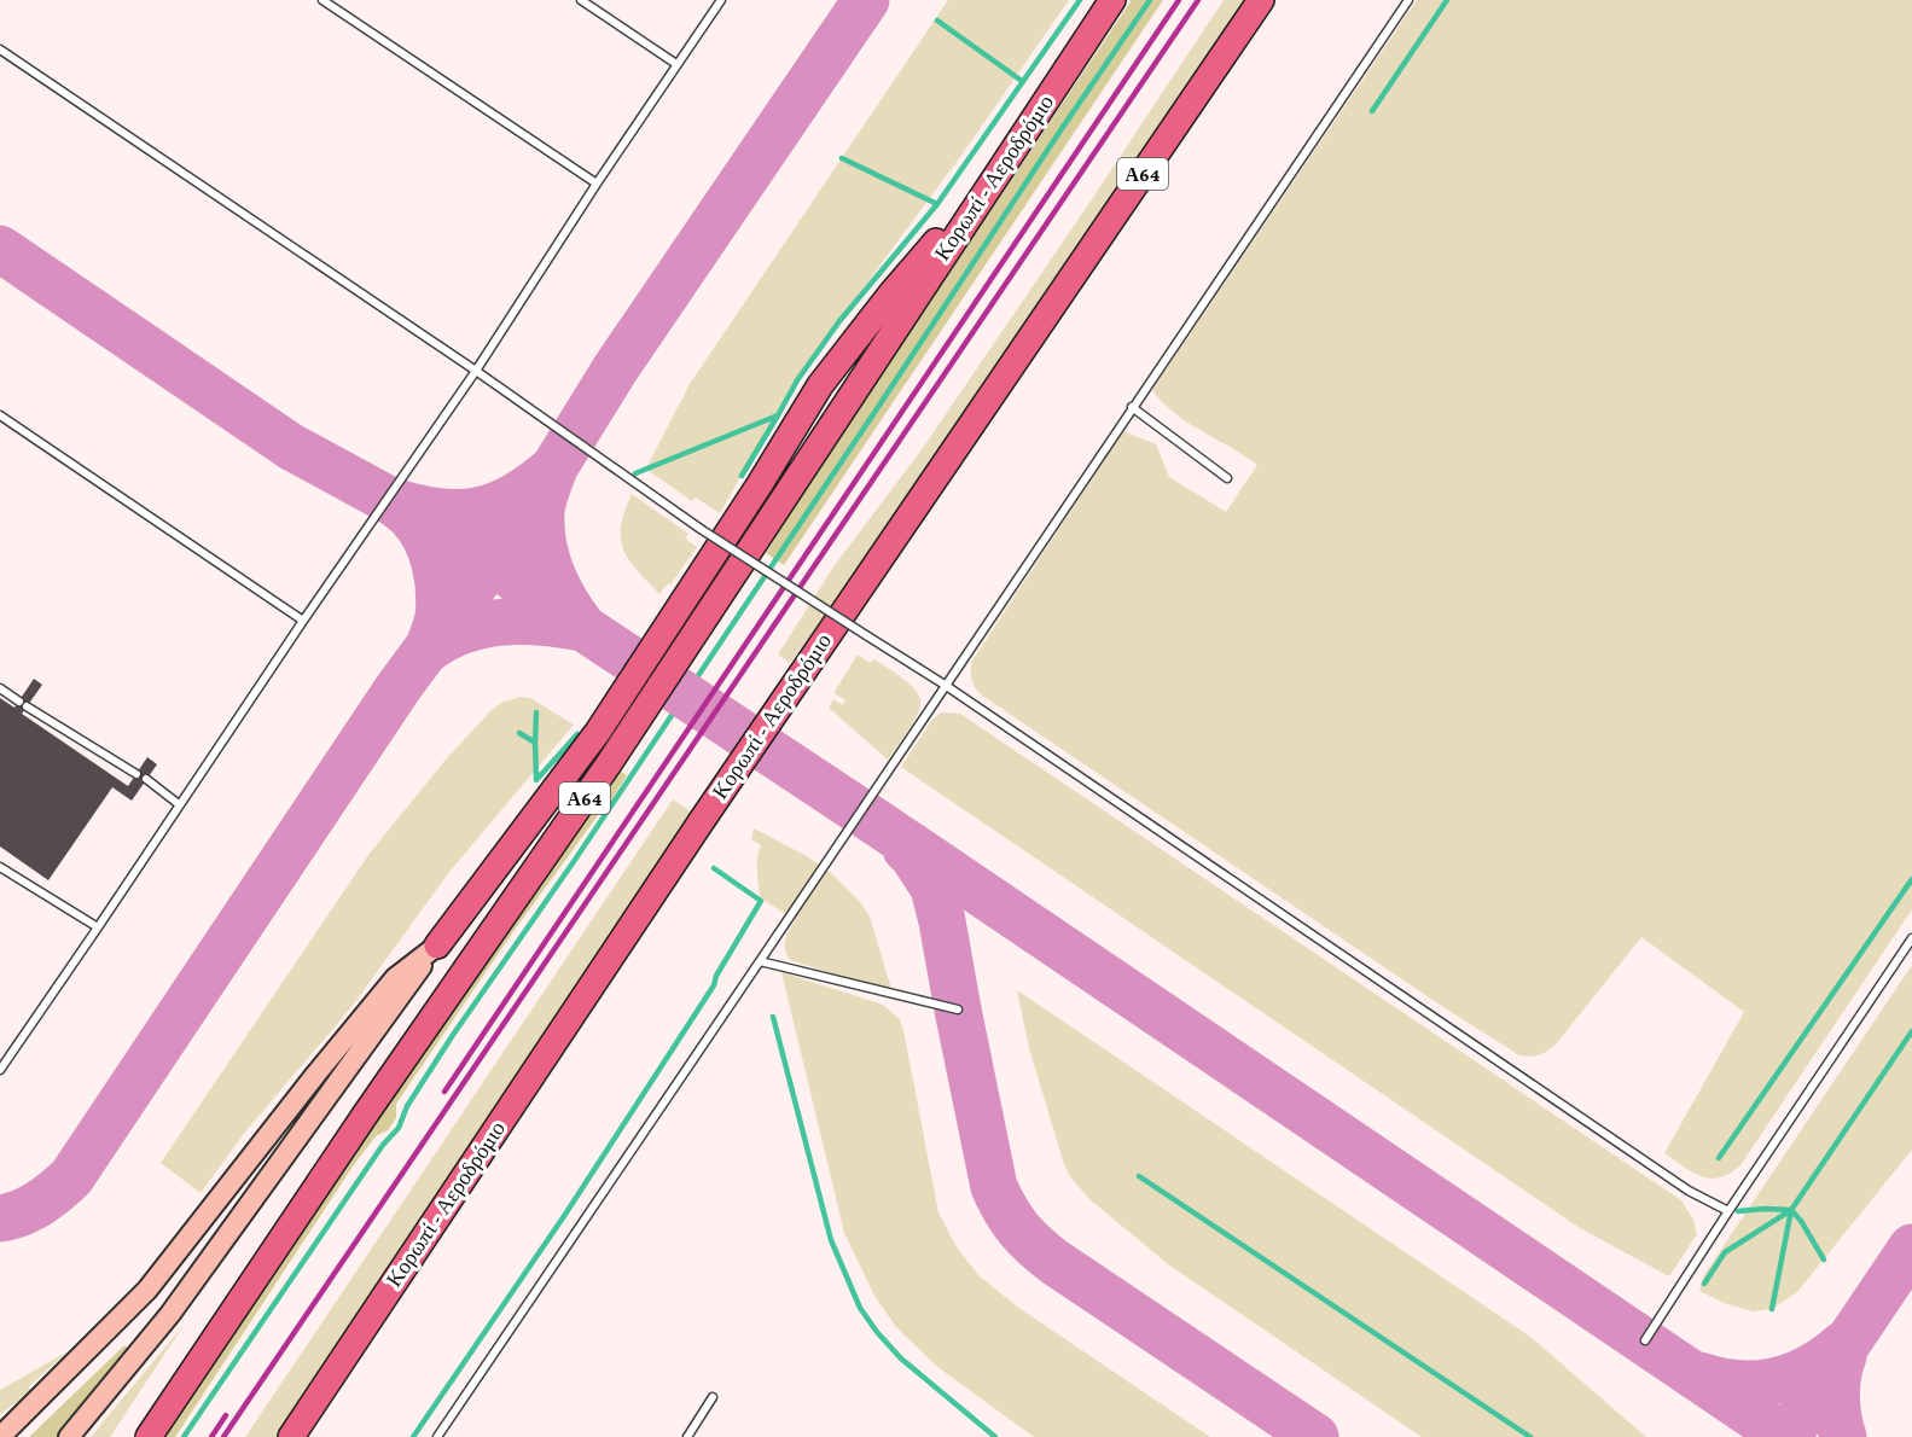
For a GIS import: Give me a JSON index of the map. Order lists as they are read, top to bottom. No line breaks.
{"streets":{"highway":["Α64","Κορωπί - Αεροδρόμιο"]}}
